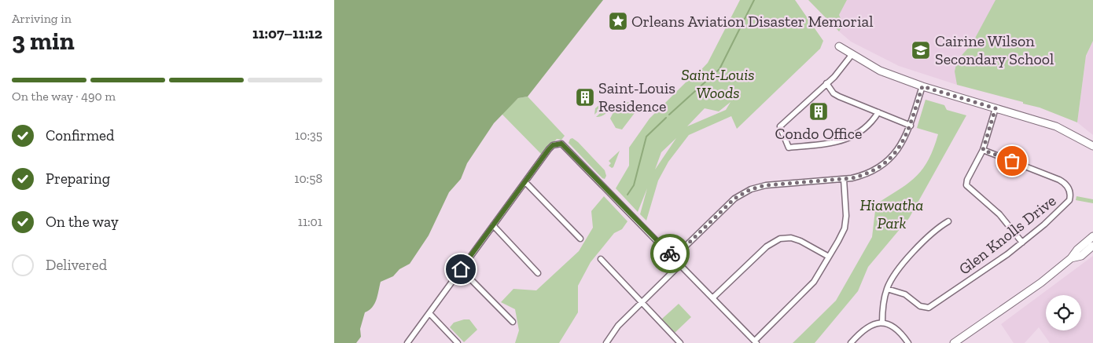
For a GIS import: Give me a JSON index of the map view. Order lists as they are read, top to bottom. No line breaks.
{"streets":{"street":["Glen Knolls Drive"]},"parks":["Saint-Louis Woods","Hiawatha Park"],"places":{"place":["Orleans Aviation Disaster Memorial"],"school or university":["Cairine Wilson Secondary School"],"building":["Saint-Louis Residence","Condo Office"]},"page":{"heading":["3 min","Arriving in","11:07–11:12"],"bar":"On the way · 490 m","list":[["Confirmed","10:35"],["Preparing","10:58"],["On the way","11:01"],"Delivered"]}}
